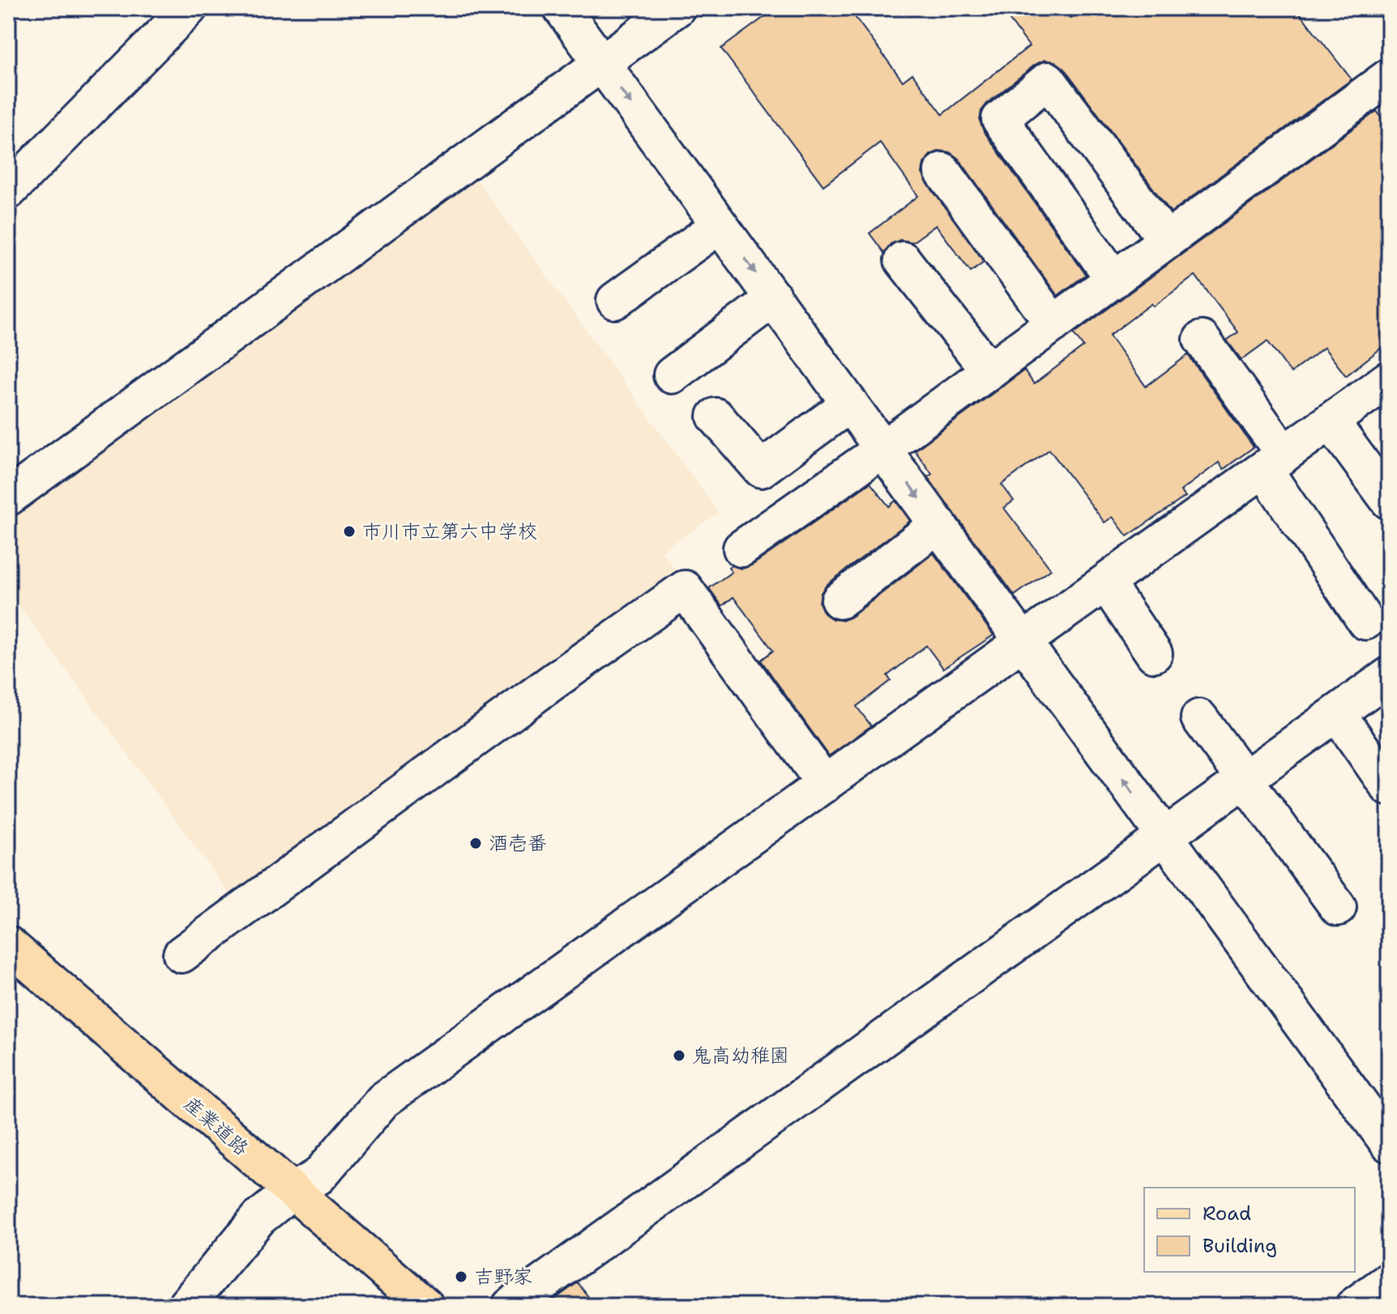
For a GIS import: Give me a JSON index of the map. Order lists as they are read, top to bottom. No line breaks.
{"streets":{"main road":["産業道路"]},"places":["市川市立第六中学校","酒壱番","鬼高幼稚園","吉野家"],"legend":["Road","Building"]}
